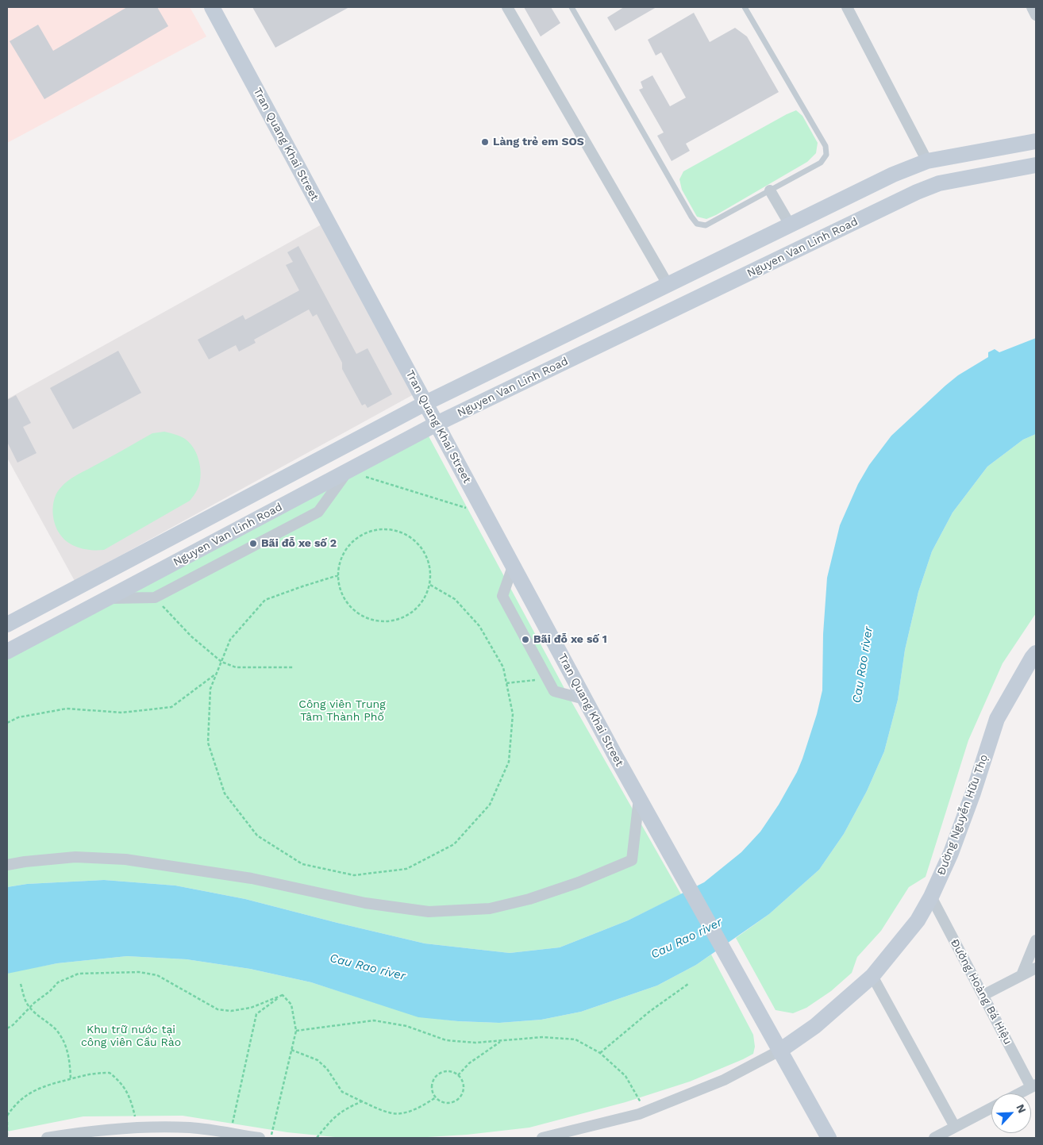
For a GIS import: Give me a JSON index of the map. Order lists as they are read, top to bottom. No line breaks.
{"streets":{"street":["Tran Quang Khai Street","Nguyen Van Linh Road","Đường Nguyễn Hữu Thọ","Đường Hoàng Bá Hiệu"]},"crossings":[["Tran Quang Khai Street","Nguyen Van Linh Road"],["Tran Quang Khai Street","Đường Nguyễn Hữu Thọ"],["Đường Nguyễn Hữu Thọ","Đường Hoàng Bá Hiệu"]],"water":["Cau Rao river"],"parks":["Công viên Trung Tâm Thành Phố","Khu trữ nước tại công viên Cầu Rào"],"places":["Làng trẻ em SOS","Bãi đỗ xe số 2","Bãi đỗ xe số 1"],"north":"top right"}
